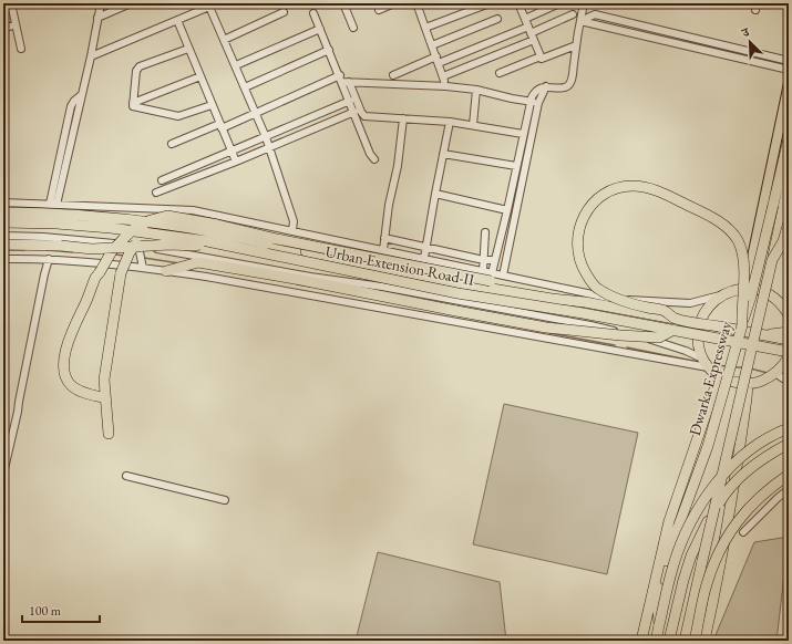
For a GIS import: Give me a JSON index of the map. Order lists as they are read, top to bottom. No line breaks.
{"streets":{"highway":["Urban Extension Road-II","Dwarka Expressway"]},"scale_bar":"100 m","north":"top left"}
